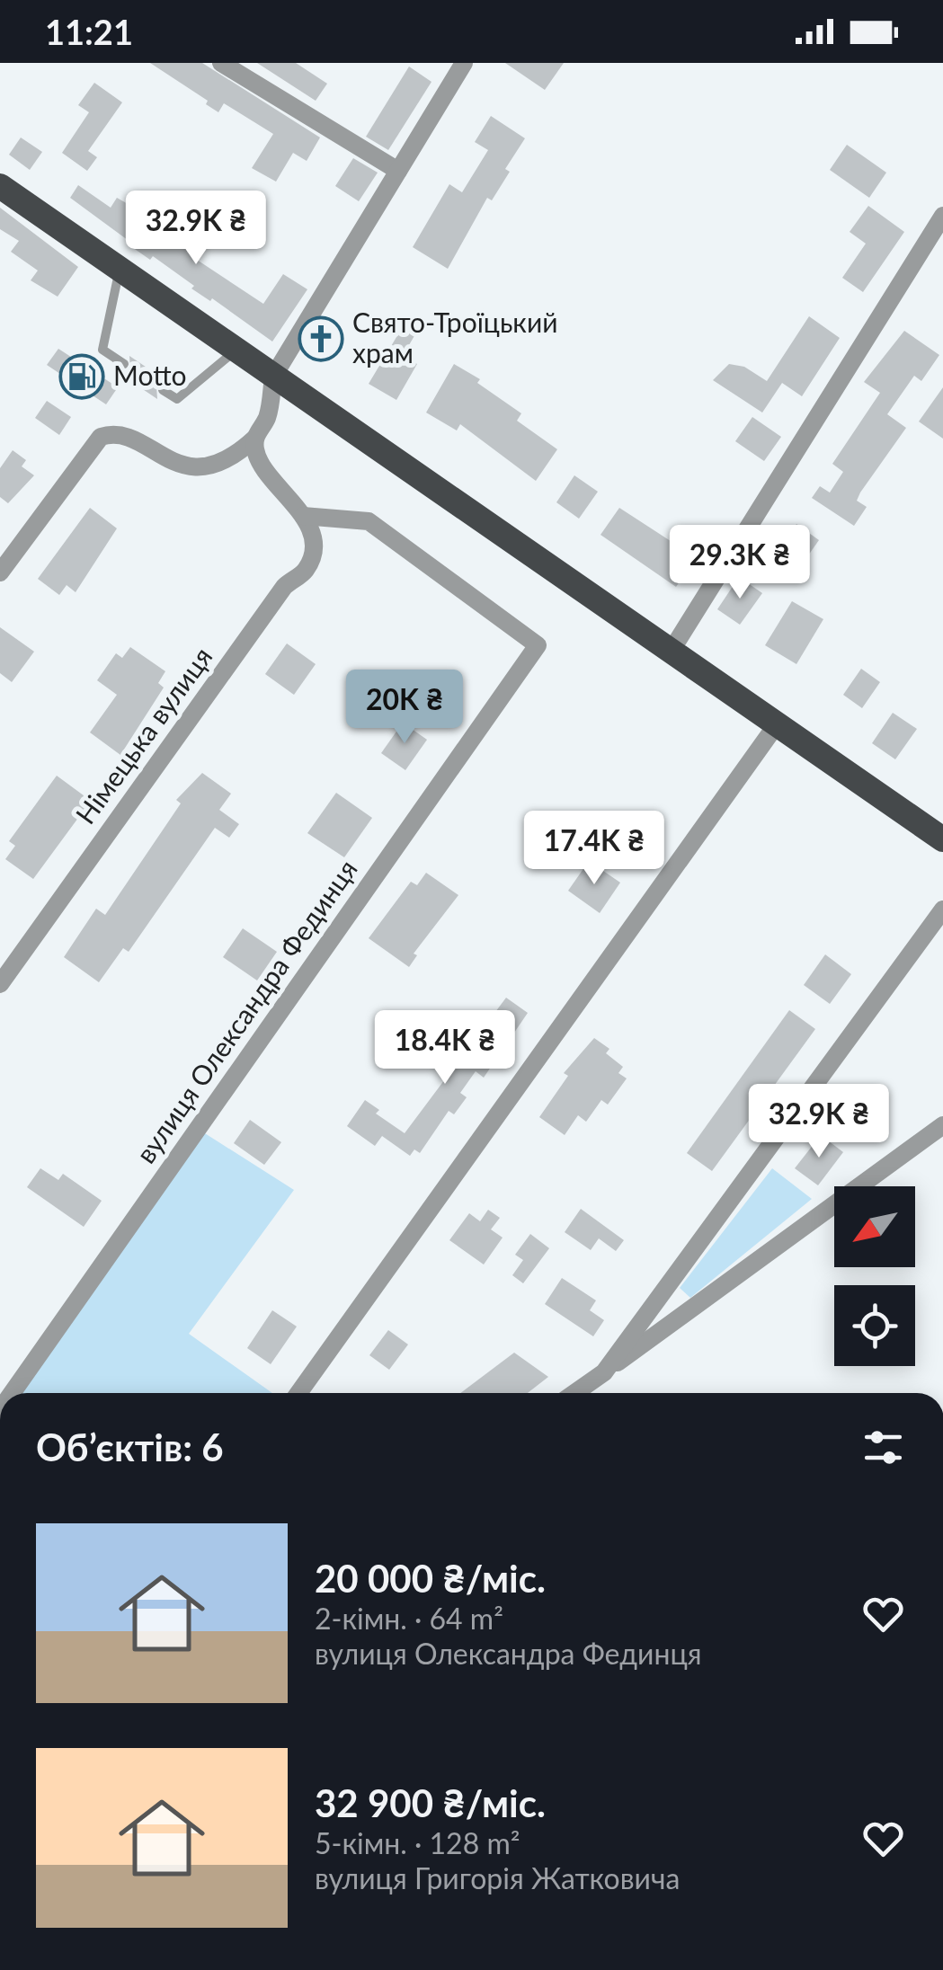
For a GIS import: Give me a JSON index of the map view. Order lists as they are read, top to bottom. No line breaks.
{"streets":{"street":["Німецька вулиця","вулиця Олександра Фединця"]},"crossings":[["Німецька вулиця","вулиця Олександра Фединця"]],"places":{"church":["Свято-Троїцький храм"],"fuel station":["Motto"]},"north":"bottom left","page":{"status":"11:21","price":["32.9K ₴","29.3K ₴","20K ₴","17.4K ₴","18.4K ₴","32.9K ₴"],"heading":"Об’єктів: 6","list":[{"name":"20 000 ₴/міс.","note":"2-кімн. · 64 m² · вулиця Олександра Фединця"},{"name":"32 900 ₴/міс.","note":"5-кімн. · 128 m² · вулиця Григорія Жатковича"}]}}
